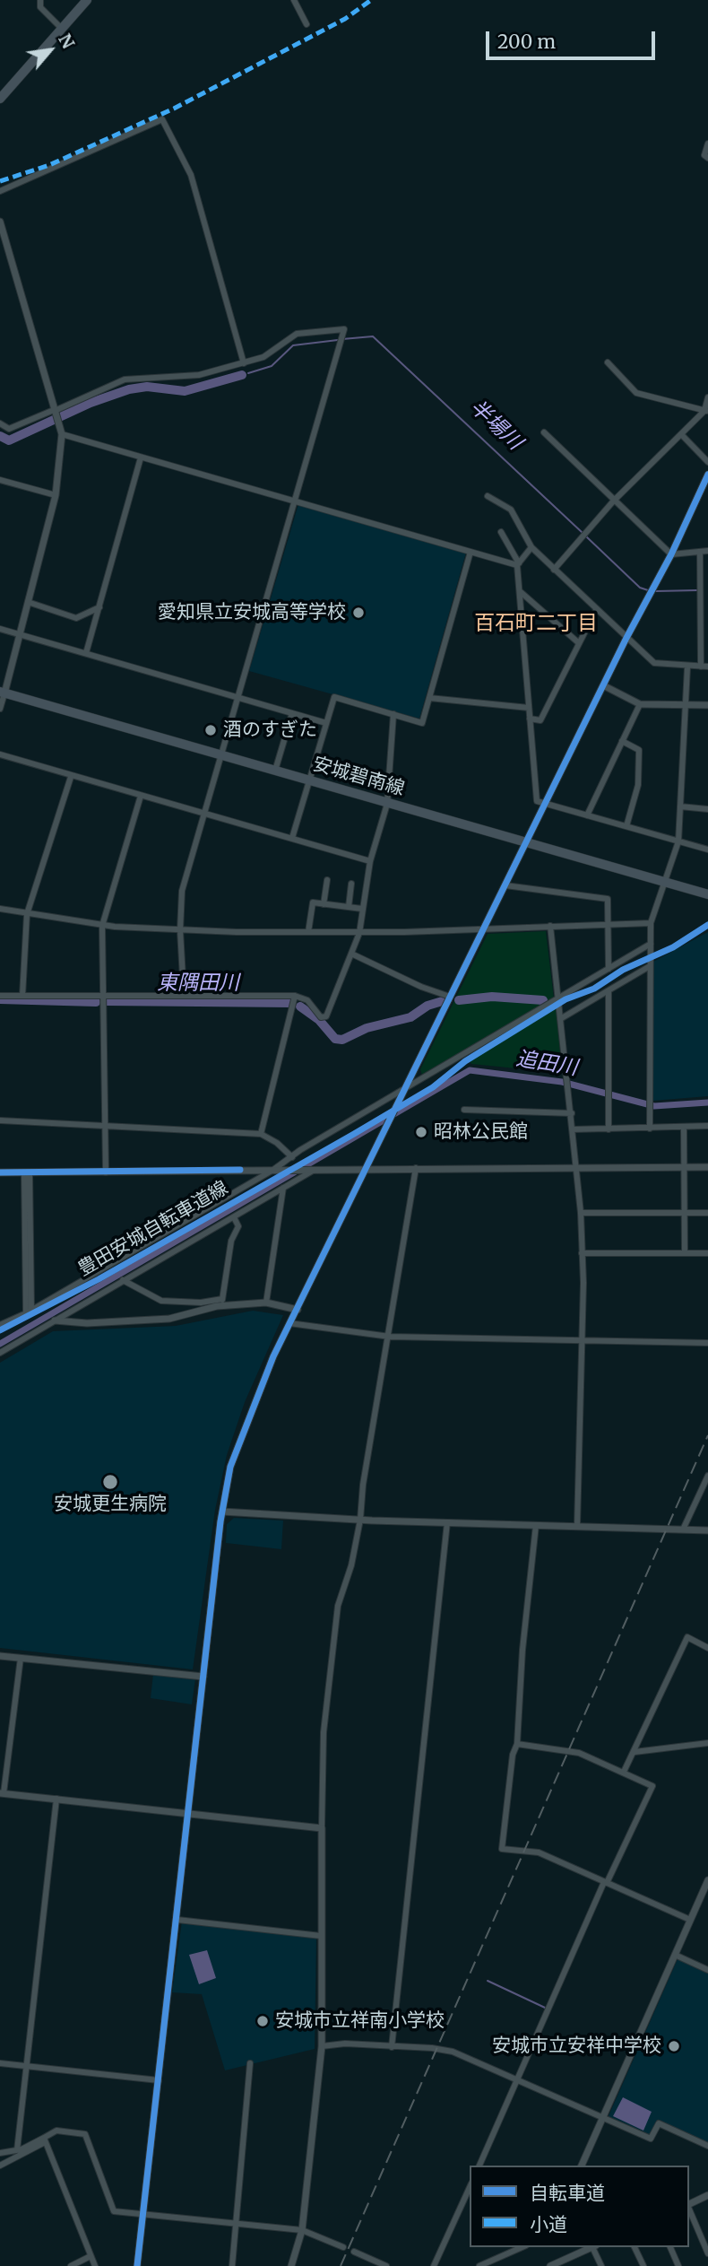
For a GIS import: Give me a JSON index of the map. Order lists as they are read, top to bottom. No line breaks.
{"streets":{"main road":["安城碧南線"],"cycle path":["豊田安城自転車道線"]},"districts":["百石町二丁目"],"water":["半場川","東隅田川","追田川"],"places":["愛知県立安城高等学校","酒のすぎた","昭林公民館","安城更生病院","安城市立祥南小学校","安城市立安祥中学校"],"legend":["自転車道","小道"],"scale_bar":"200 m","north":"top right"}
